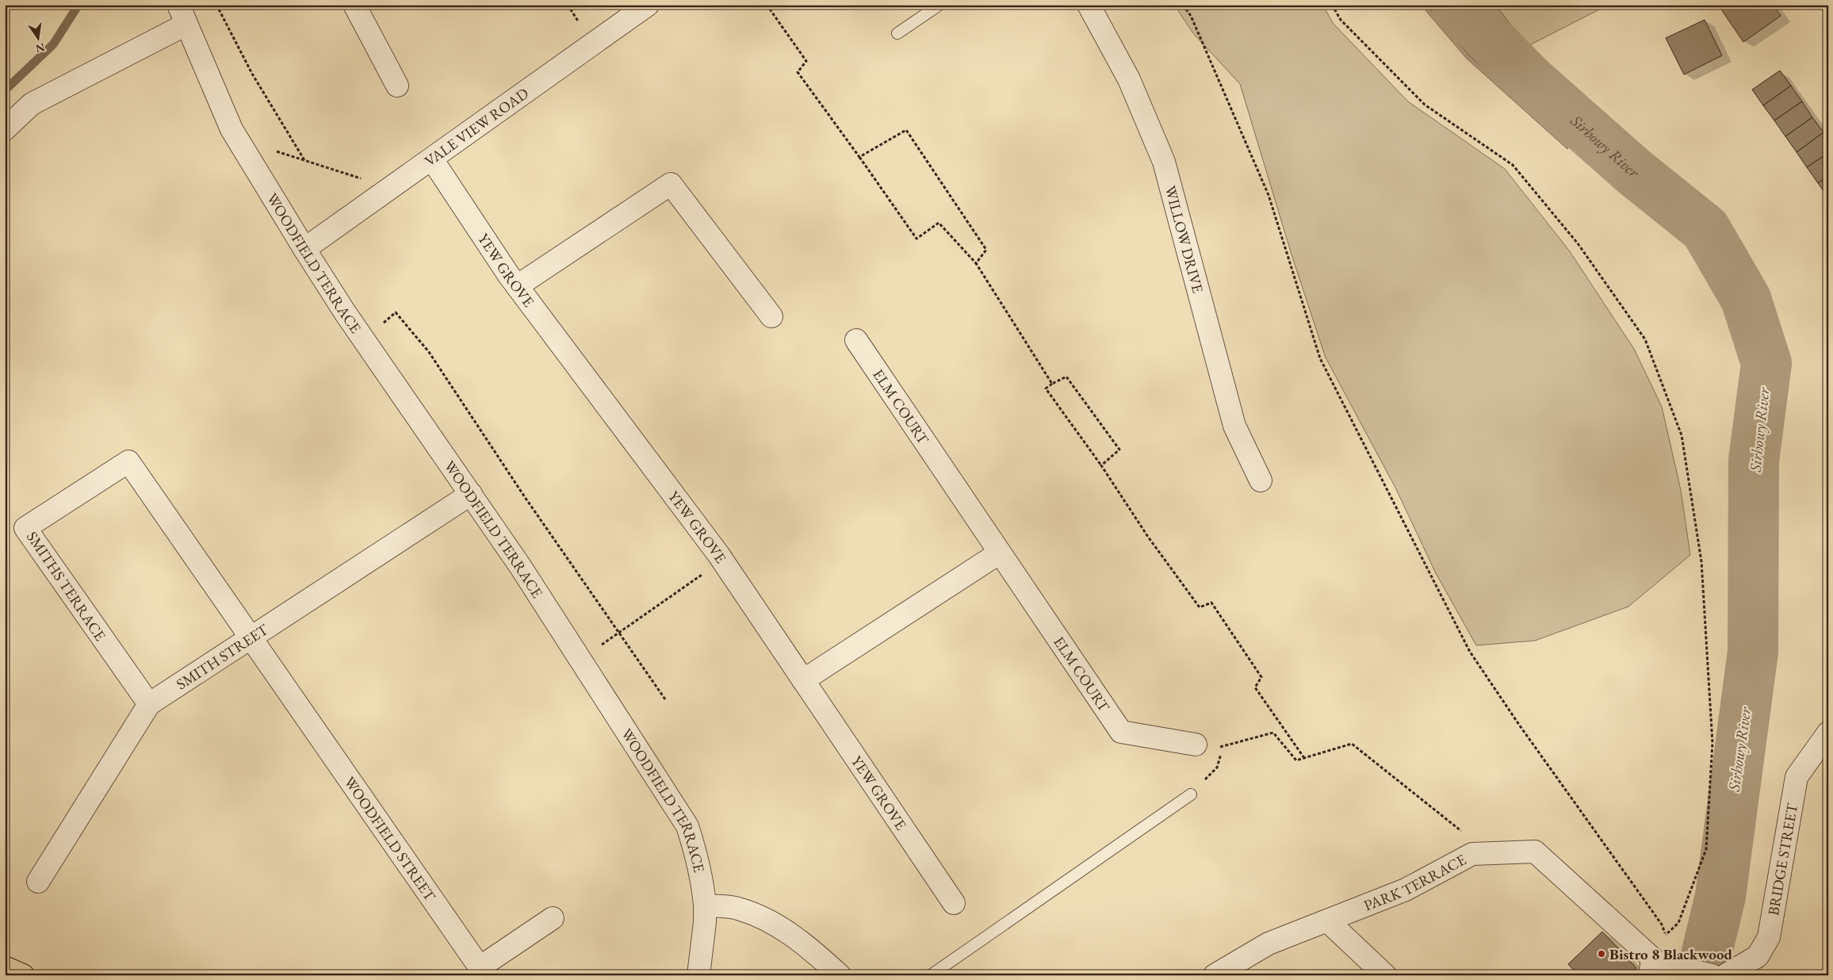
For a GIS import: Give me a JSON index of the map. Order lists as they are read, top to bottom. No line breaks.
{"streets":{"street":["VALE VIEW ROAD","WILLOW DRIVE","WOODFIELD TERRACE","YEW GROVE","ELM COURT","SMITHS TERRACE","SMITH STREET","WOODFIELD STREET","BRIDGE STREET","PARK TERRACE"]},"crossings":[["VALE VIEW ROAD","WOODFIELD TERRACE"],["VALE VIEW ROAD","YEW GROVE"],["WOODFIELD TERRACE","SMITH STREET"],["SMITHS TERRACE","SMITH STREET"],["SMITHS TERRACE","WOODFIELD STREET"],["SMITH STREET","WOODFIELD STREET"]],"water":["Sirhowy River"],"places":["Bistro 8 Blackwood"],"north":"bottom"}
